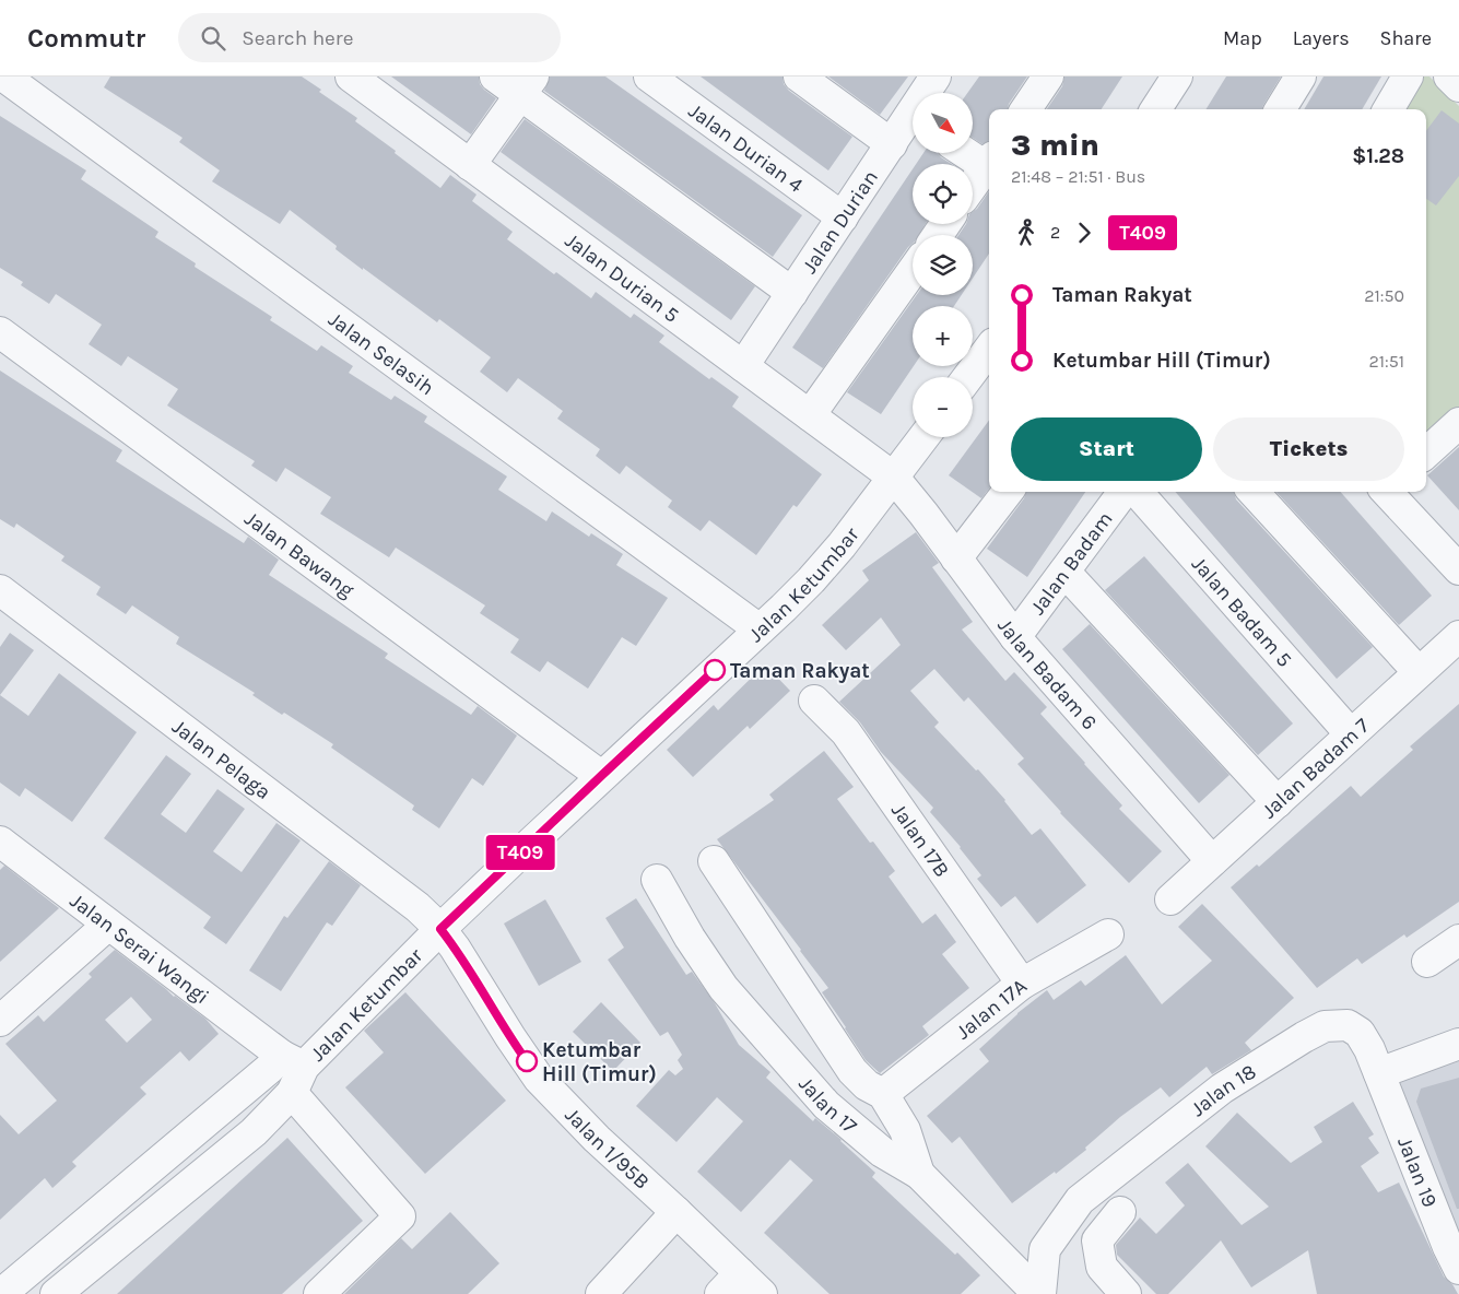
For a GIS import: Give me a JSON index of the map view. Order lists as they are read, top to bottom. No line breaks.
{"streets":{"street":["Jalan Durian 4","Jalan Durian","Jalan Durian 5","Jalan Selasih","Jalan Bawang","Jalan Badam","Jalan Ketumbar","Jalan Badam 5","Jalan Badam 6","Jalan Pelaga","Jalan Badam 7","Jalan 17B","Jalan Serai Wangi","Jalan 17A","Jalan 18","Jalan 17","Jalan 1/95B","Jalan 19"]},"crossings":[["Jalan Durian 4","Jalan Durian"],["Jalan Durian","Jalan Durian 5"],["Jalan Durian 5","Jalan Ketumbar"],["Jalan Durian 5","Jalan Badam 6"],["Jalan Selasih","Jalan Ketumbar"],["Jalan Bawang","Jalan Ketumbar"],["Jalan Badam","Jalan Badam 6"],["Jalan Ketumbar","Jalan Badam 6"],["Jalan Ketumbar","Jalan Pelaga"],["Jalan Ketumbar","Jalan Serai Wangi"],["Jalan Ketumbar","Jalan 1/95B"],["Jalan Badam 5","Jalan Badam 7"],["Jalan Badam 6","Jalan Badam 7"],["Jalan Pelaga","Jalan 1/95B"],["Jalan 17B","Jalan 17A"],["Jalan 18","Jalan 17"],["Jalan 18","Jalan 19"]],"places":["Taman Rakyat","Ketumbar Hill (Timur)"],"lines":["bus line T409"],"north":"bottom right","page":{"header":"Commutr","search":"Search here","nav":["Map","Layers","Share"],"on_map":"T409","map_buttons":["+","−"],"heading":["3 min","21:48 – 21:51 · Bus","$1.28"],"legs":["2","T409"],"list":[{"name":"Taman Rakyat","value":"21:50"},{"name":"Ketumbar Hill (Timur)","value":"21:51"}],"buttons":["Start","Tickets"]}}
